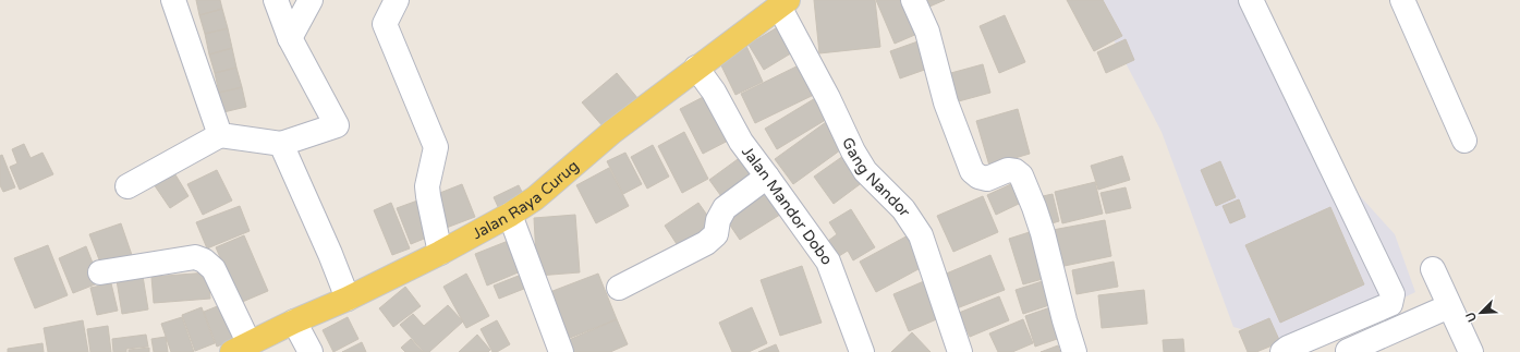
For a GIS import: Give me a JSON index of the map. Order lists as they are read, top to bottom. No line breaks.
{"streets":{"main road":["Jalan Raya Curug"],"street":["Gang Nandor","Jalan Mandor Dobo"]},"crossings":[["Gang Nandor","Jalan Raya Curug"],["Jalan Raya Curug","Jalan Mandor Dobo"]],"north":"bottom left"}
